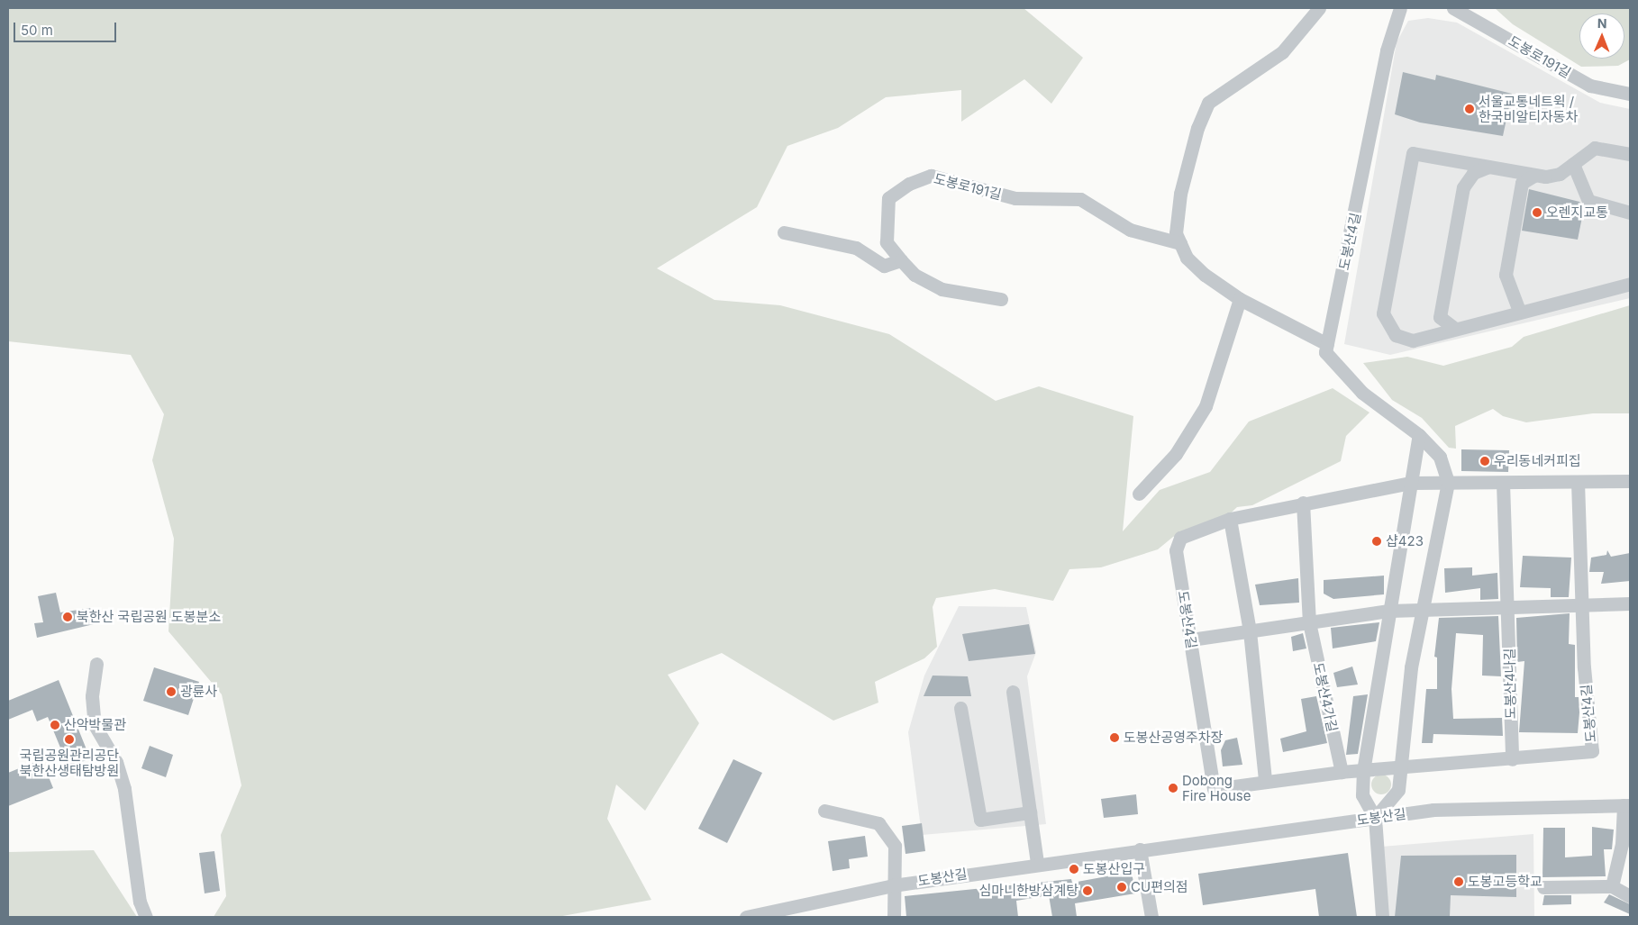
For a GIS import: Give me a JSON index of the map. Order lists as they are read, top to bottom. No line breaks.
{"streets":{"street":["도봉로191길","도봉산4길","도봉산4나길","도봉산4가길","도봉산길"]},"crossings":[["도봉산4길","도봉산4나길"],["도봉산4길","도봉산4가길"]],"places":["서울교통네트윅 / 한국비알티자동차","오렌지교통","우리동네커피집","샵423","북한산 국립공원 도봉분소","광륜사","산악박물관","도봉산공영주차장","국립공원관리공단 북한산생태탐방원","Dobong Fire House","도봉산입구","도봉고등학교","CU편의점","심마니한방삼계탕"],"scale_bar":"50 m","north":"top"}
